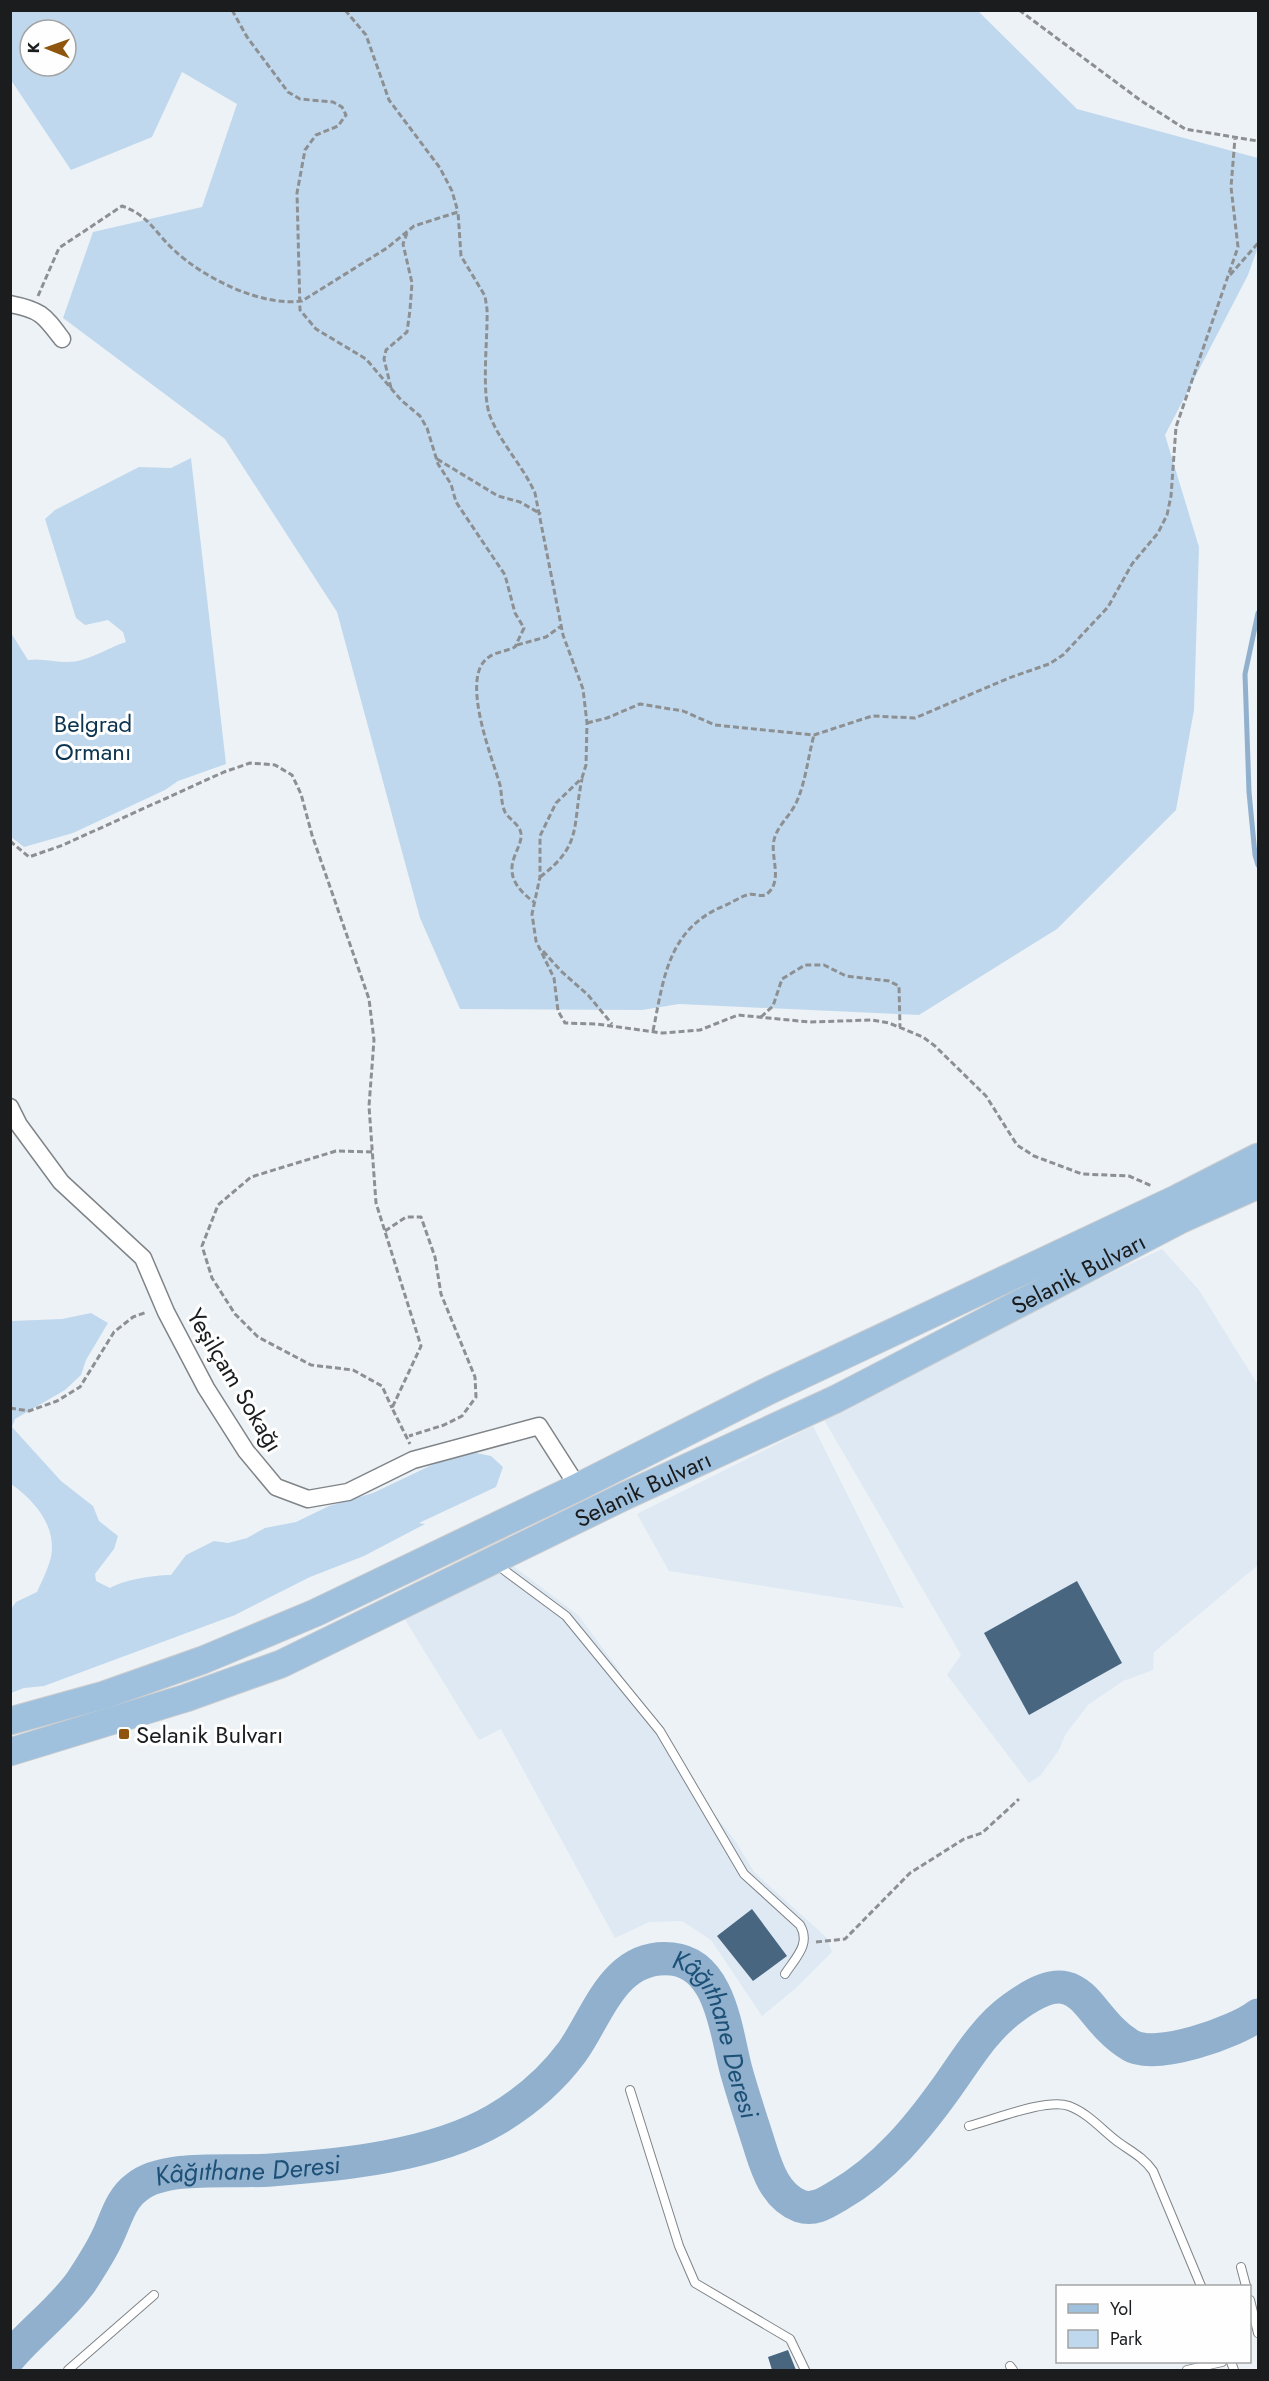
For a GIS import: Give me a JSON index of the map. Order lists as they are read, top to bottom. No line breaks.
{"streets":{"main road":["Selanik Bulvarı"],"street":["Yeşilçam Sokağı"]},"crossings":[["Selanik Bulvarı","Yeşilçam Sokağı"]],"water":["Kâğıthane Deresi"],"parks":["Belgrad Ormanı"],"places":{"transit":["Selanik Bulvarı"]},"legend":["Yol","Park"],"north":"left"}
